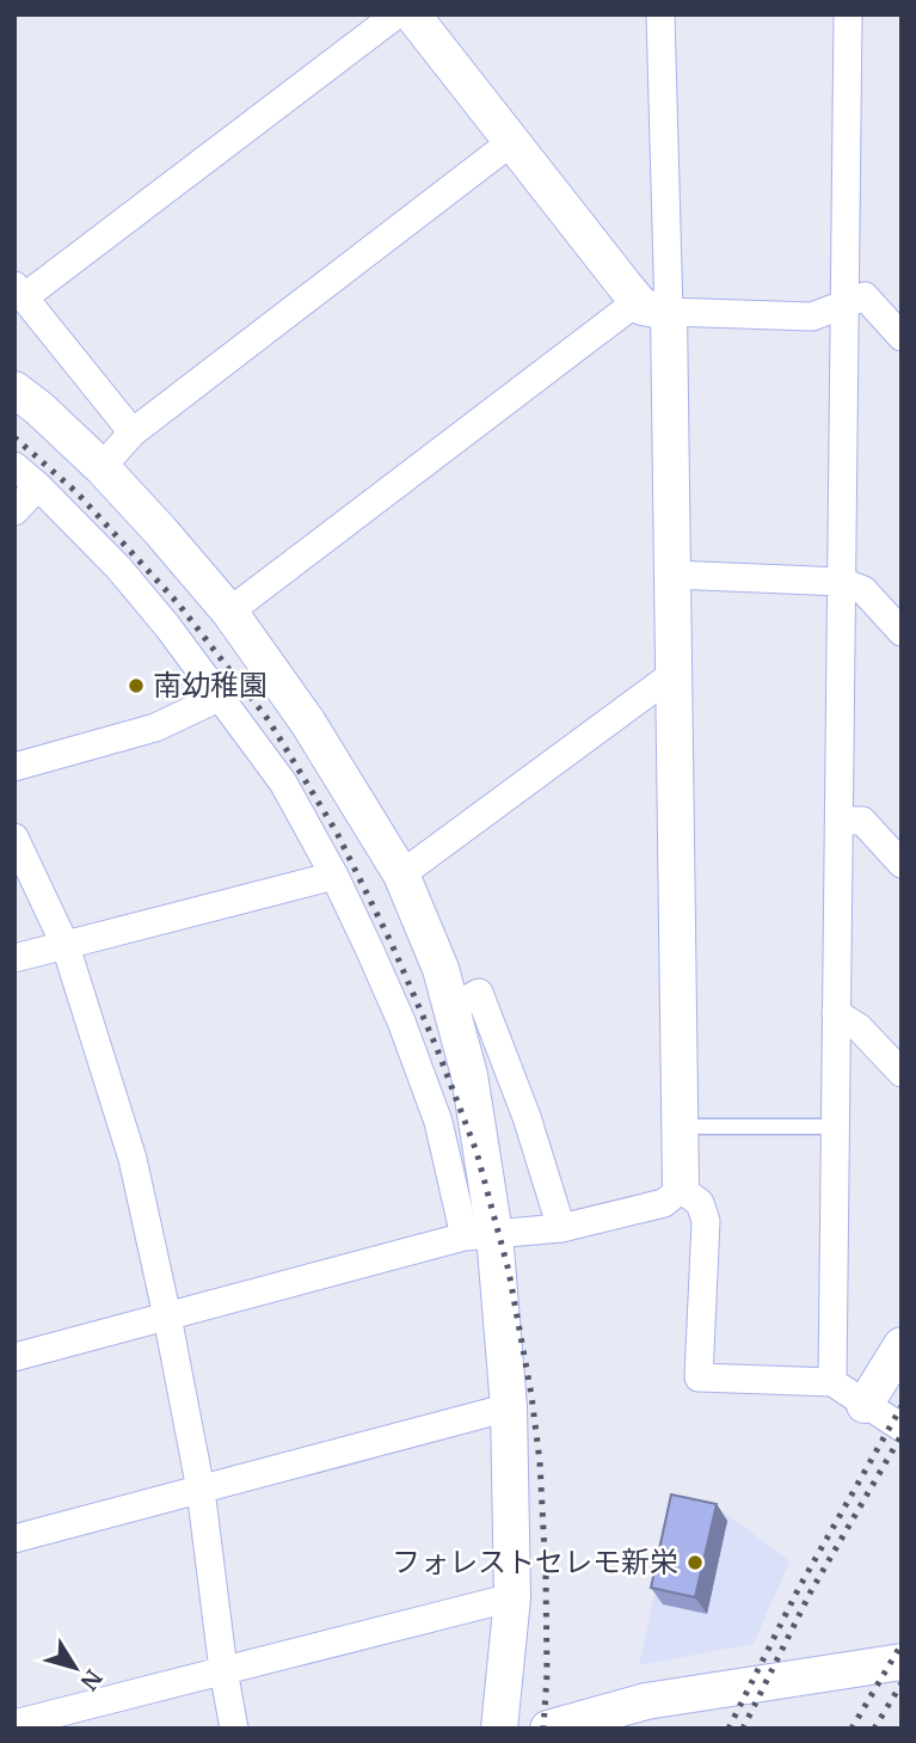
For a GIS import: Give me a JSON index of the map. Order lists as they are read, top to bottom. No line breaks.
{"places":["南幼稚園","フォレストセレモ新栄"],"north":"bottom right"}
